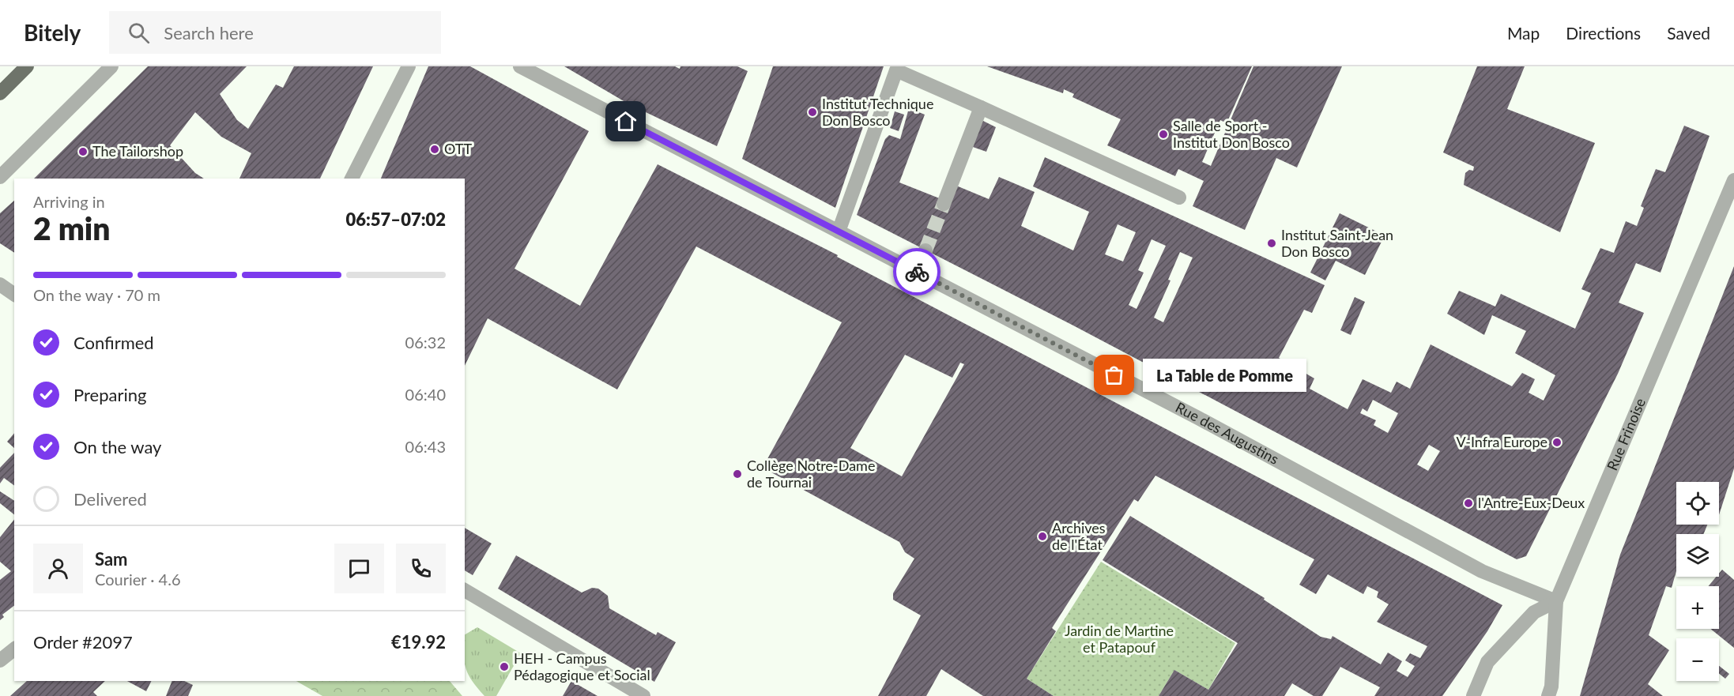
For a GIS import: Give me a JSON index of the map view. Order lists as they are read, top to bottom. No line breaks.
{"streets":{"street":["Rue des Augustins","Rue Frinoise"]},"crossings":[["Rue des Augustins","Rue Frinoise"]],"parks":["Jardin de Martine et Patapouf"],"places":["Institut Technique Don Bosco","Salle de Sport - Institut Don Bosco","OTT","The Tailorshop","Institut Saint-Jean Don Bosco","La Table de Pomme","V-Infra Europe","Collège Notre-Dame de Tournai","l'Antre-Eux-Deux","Archives de l'État","HEH - Campus Pédagogique et Social"],"page":{"header":"Bitely","search":"Search here","nav":["Map","Directions","Saved"],"heading":["2 min","Arriving in","06:57–07:02"],"panel":["Sam","Courier · 4.6","Order #2097","€19.92"],"bar":"On the way · 70 m","list":[["Confirmed","06:32"],["Preparing","06:40"],["On the way","06:43"],"Delivered"],"bubble":"La Table de Pomme","map_buttons":["+","−"]}}
